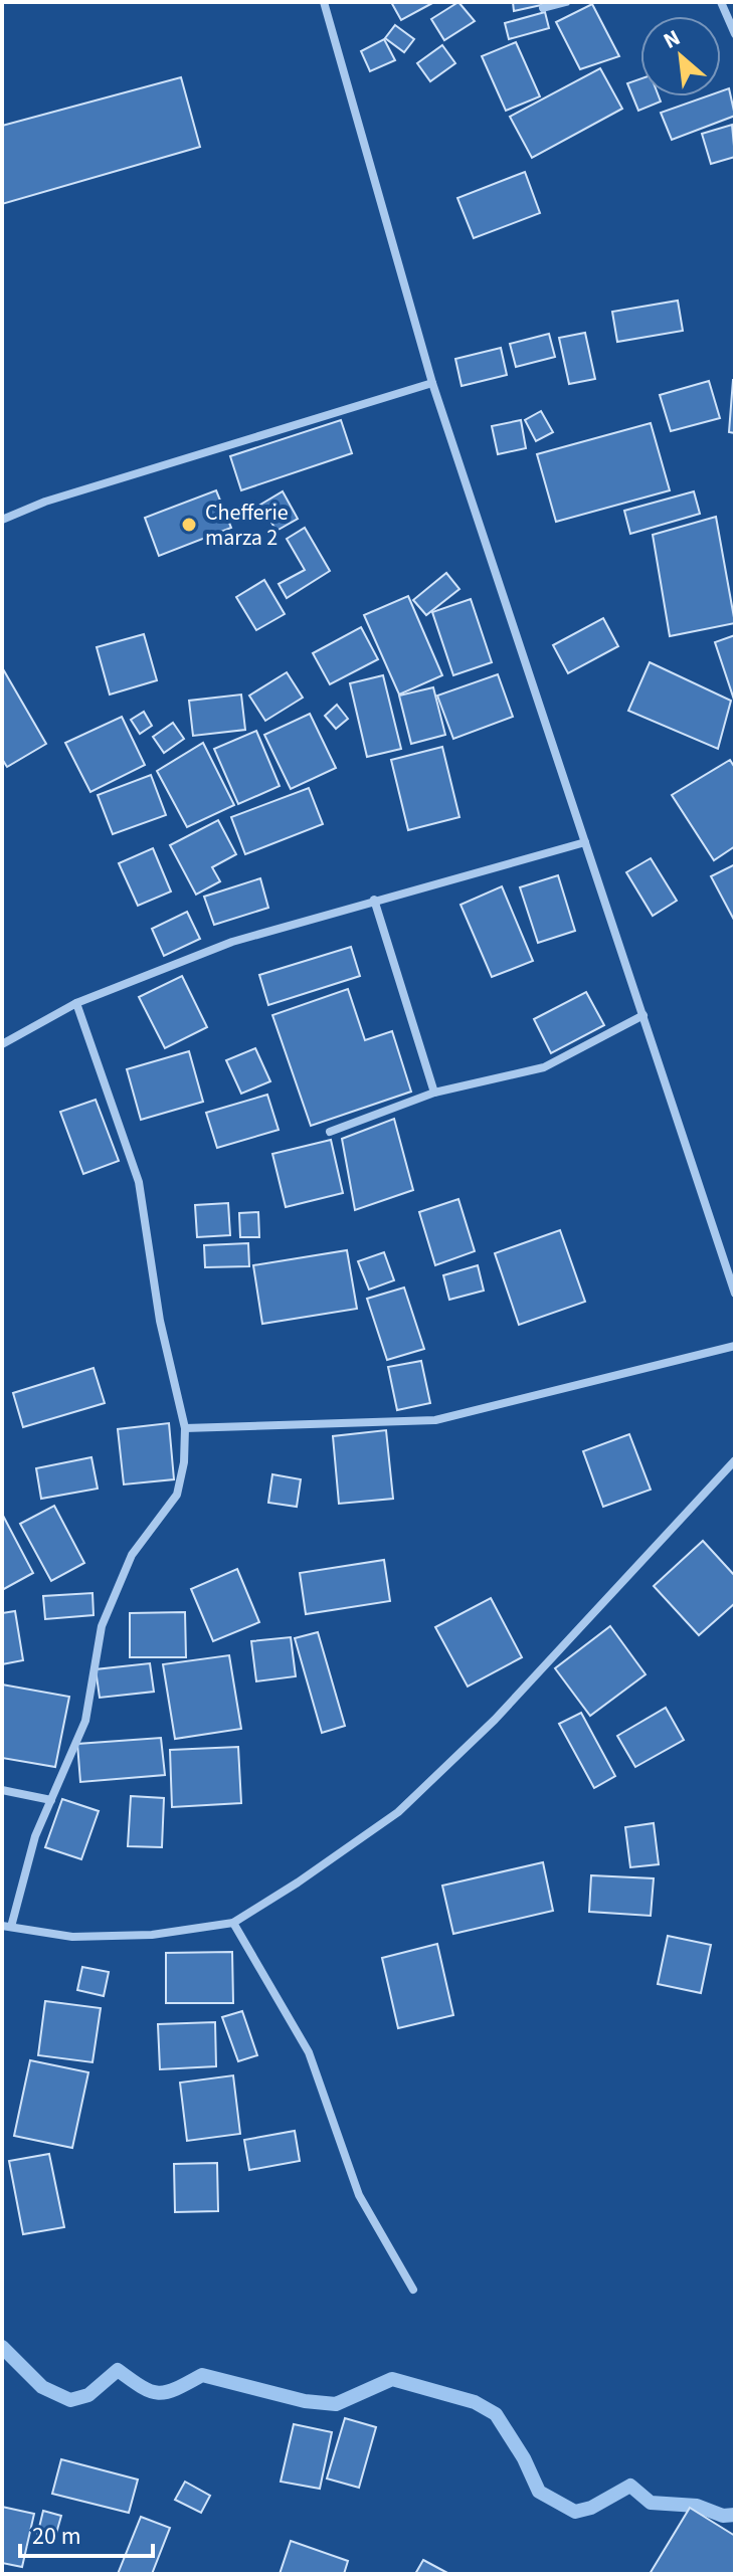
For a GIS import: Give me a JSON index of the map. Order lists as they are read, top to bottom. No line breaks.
{"places":["Chefferie marza 2"],"scale_bar":"20 m","north":"top left"}
